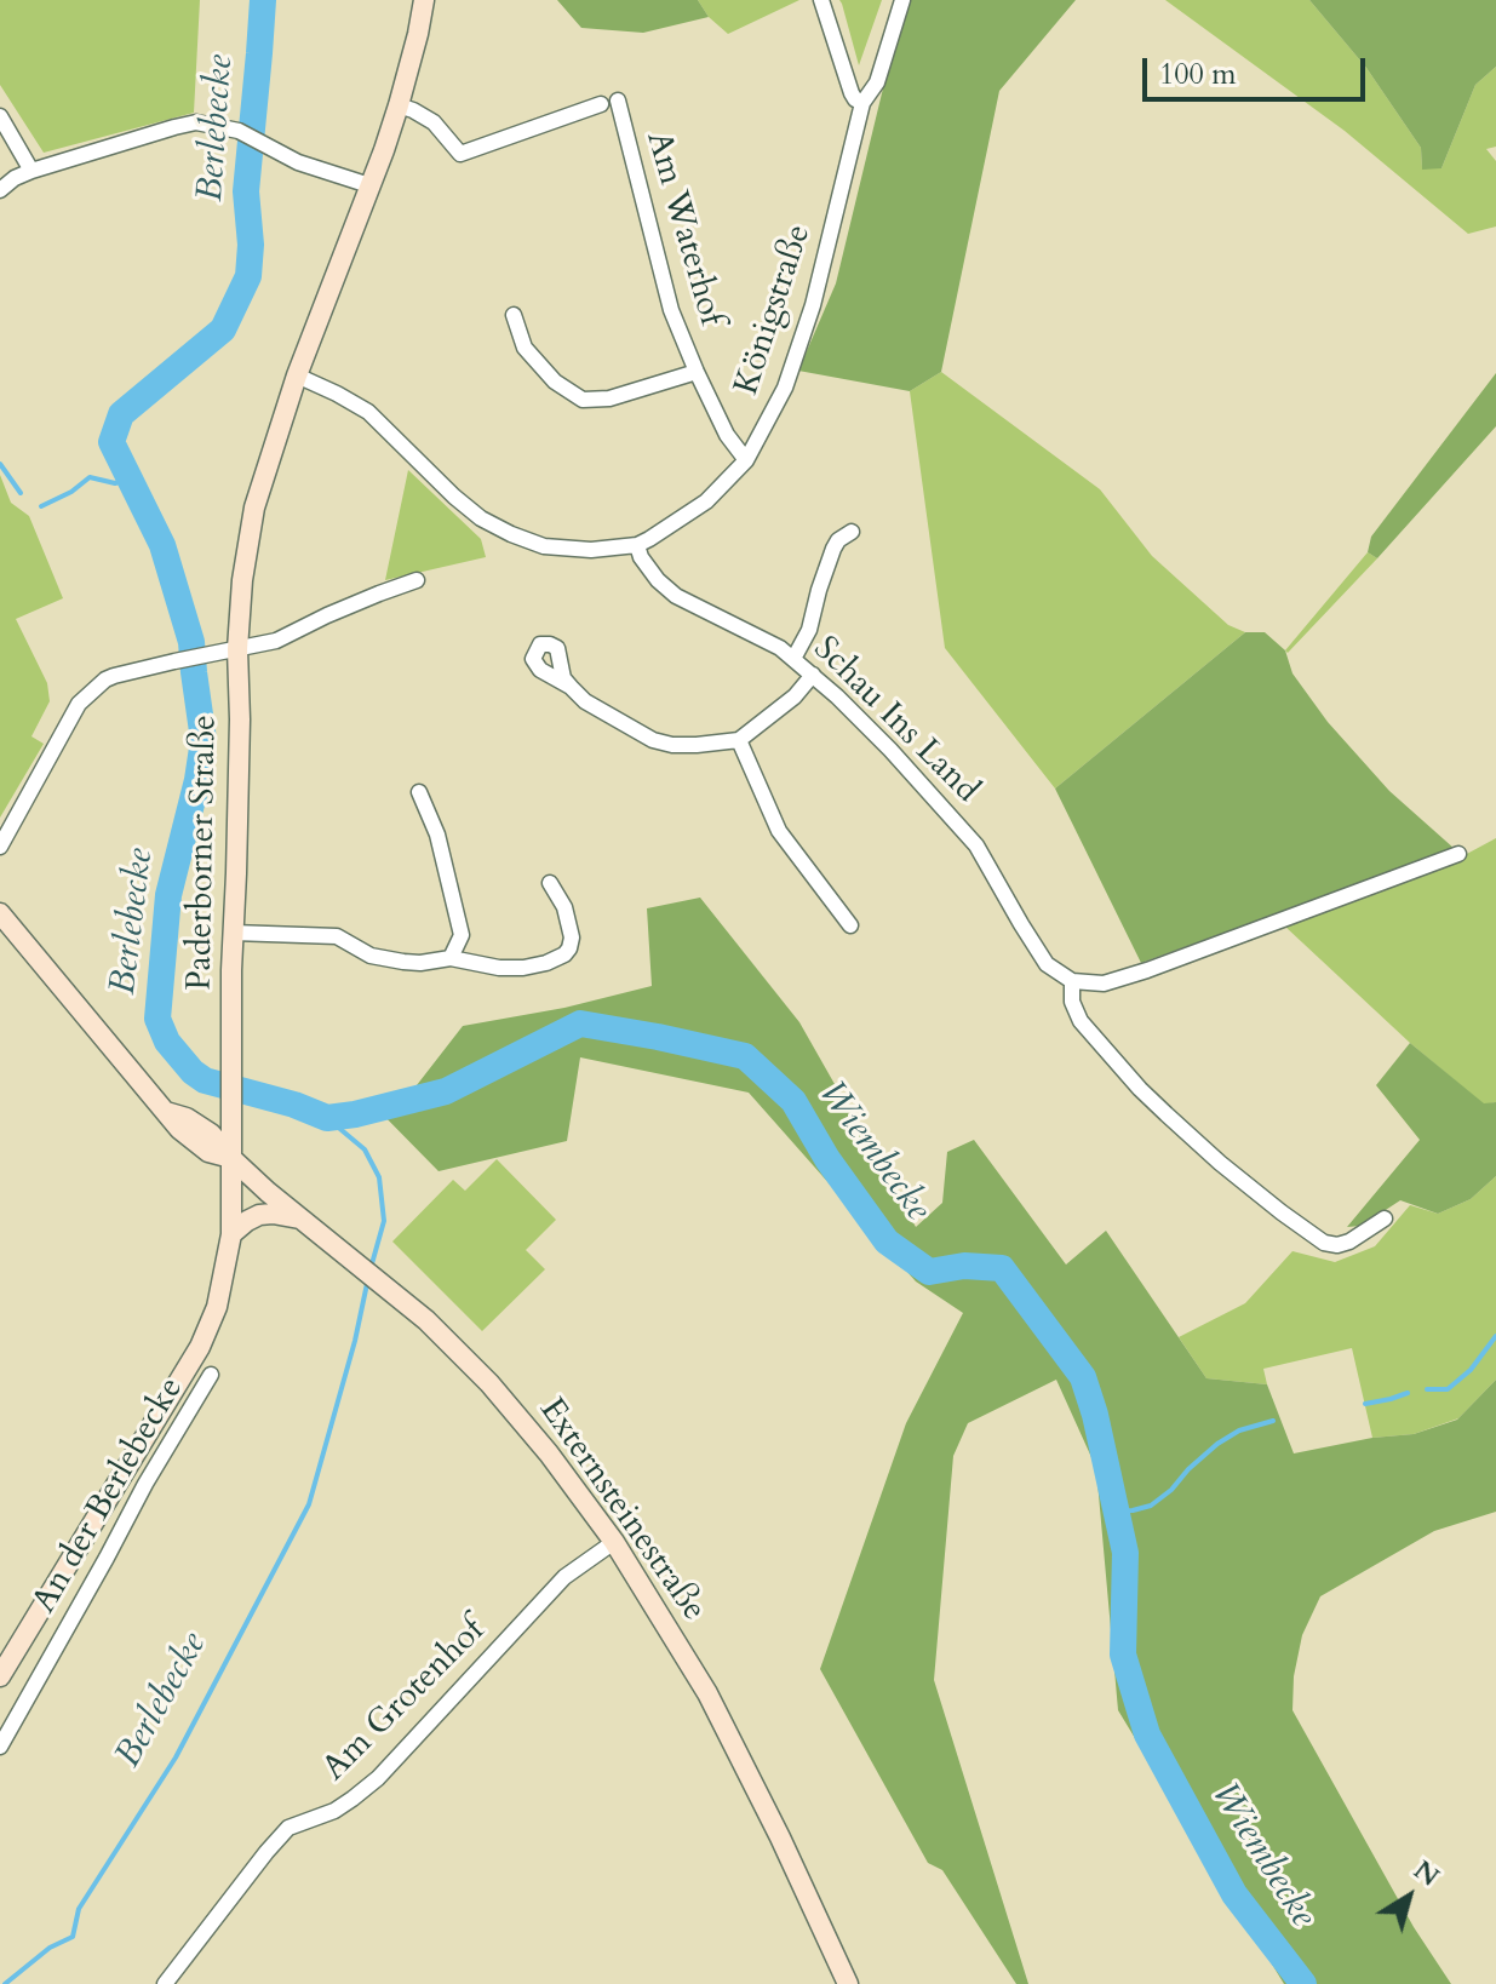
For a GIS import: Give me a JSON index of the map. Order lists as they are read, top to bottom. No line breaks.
{"streets":{"main road":["Paderborner Straße","Externsteinestraße"],"street":["Am Waterhof","Königstraße","Schau Ins Land","An der Berlebecke","Am Grotenhof"]},"crossings":[["Am Waterhof","Königstraße"],["Königstraße","Schau Ins Land"],["Königstraße","Paderborner Straße"],["Paderborner Straße","Externsteinestraße"],["Externsteinestraße","Am Grotenhof"]],"water":["Berlebecke","Wiembecke"],"scale_bar":"100 m","north":"top right"}
